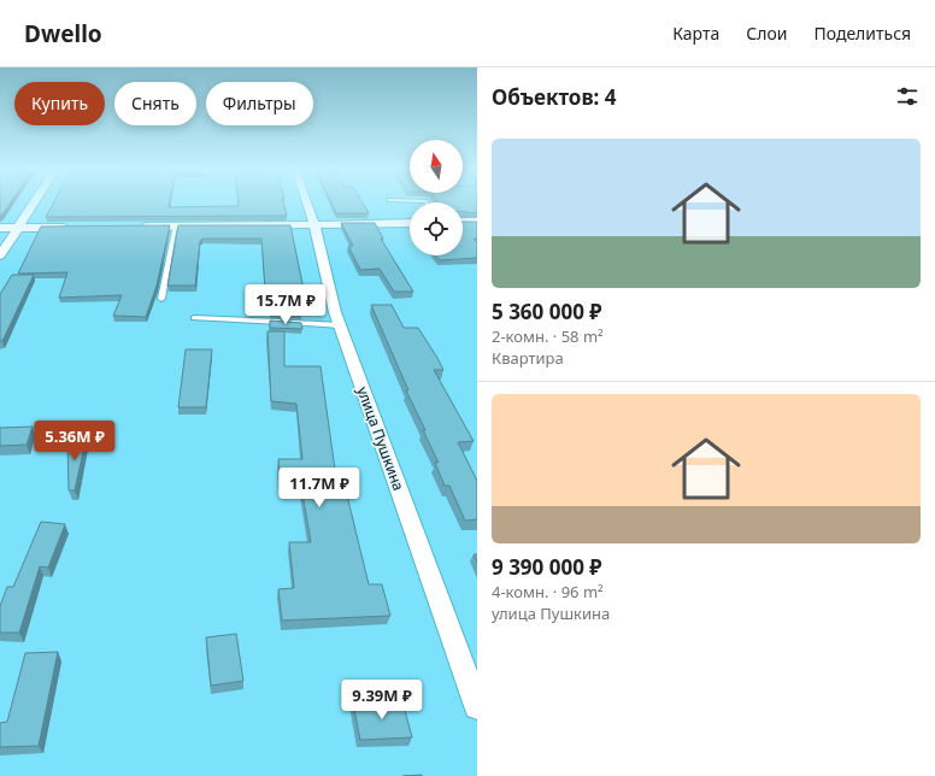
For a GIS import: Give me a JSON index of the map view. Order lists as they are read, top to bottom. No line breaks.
{"streets":{"street":["улица Пушкина"]},"north":"top","page":{"header":"Dwello","nav":["Карта","Слои","Поделиться"],"heading":"Объектов: 4","chip":["Купить","Снять","Фильтры"],"list":[{"name":"5 360 000 ₽","note":"2-комн. · 58 m² · Квартира"},{"name":"9 390 000 ₽","note":"4-комн. · 96 m² · улица Пушкина"}],"price":["15.7M ₽","5.36M ₽","11.7M ₽","9.39M ₽"]}}
